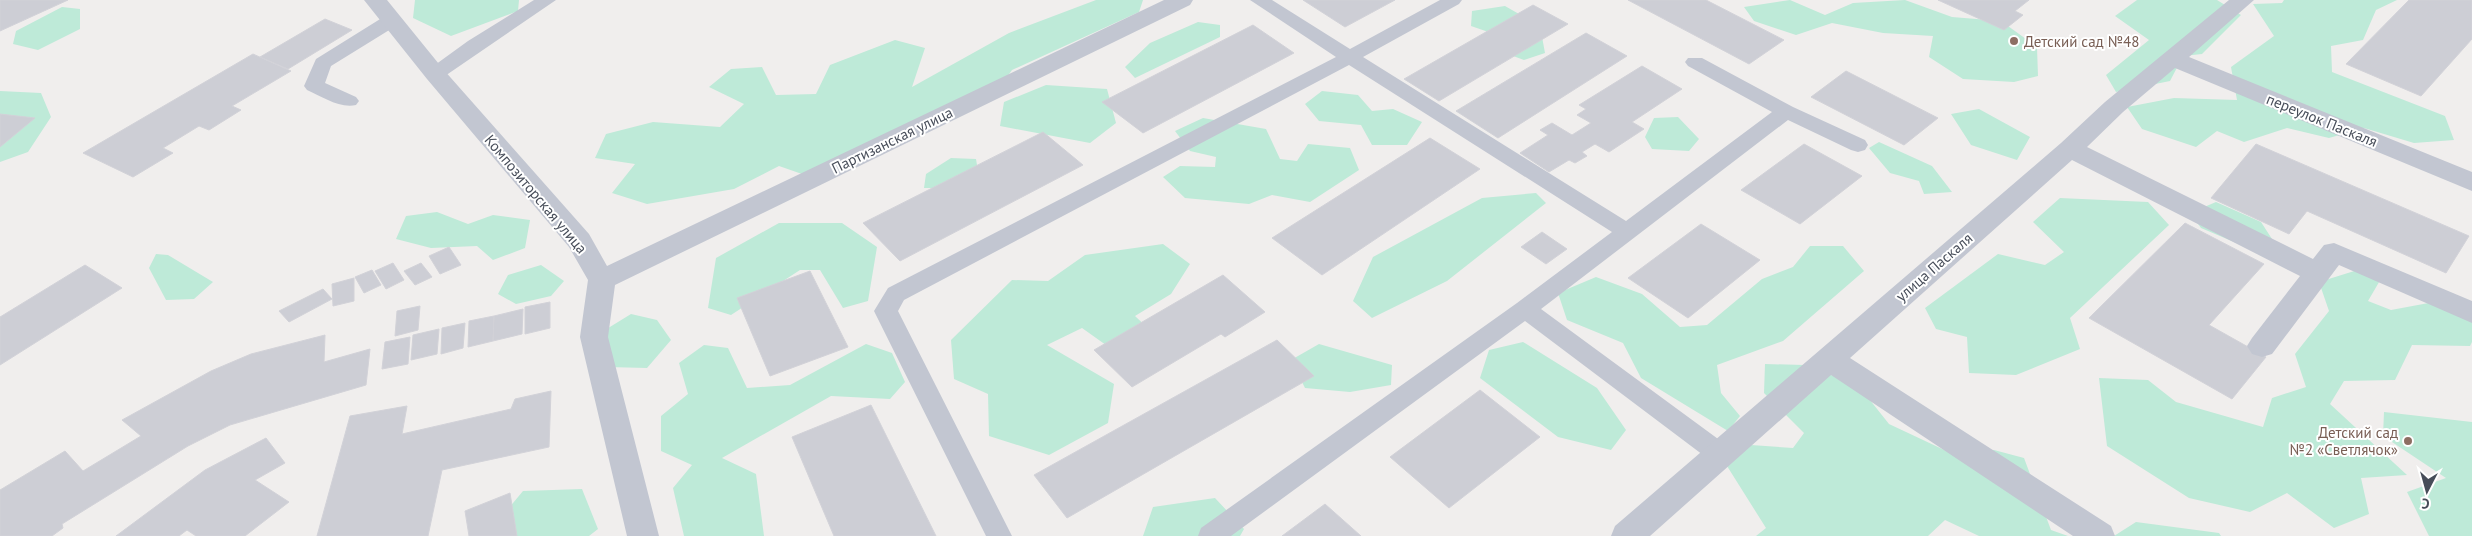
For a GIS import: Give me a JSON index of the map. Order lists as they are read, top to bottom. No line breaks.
{"streets":{"street":["переулок Паскаля","Партизанская улица","Композиторская улица","улица Паскаля"]},"crossings":[["переулок Паскаля","улица Паскаля"],["Партизанская улица","Композиторская улица"]],"places":["Детский сад №48","Детский сад №2 «Светлячок»"],"north":"bottom"}
